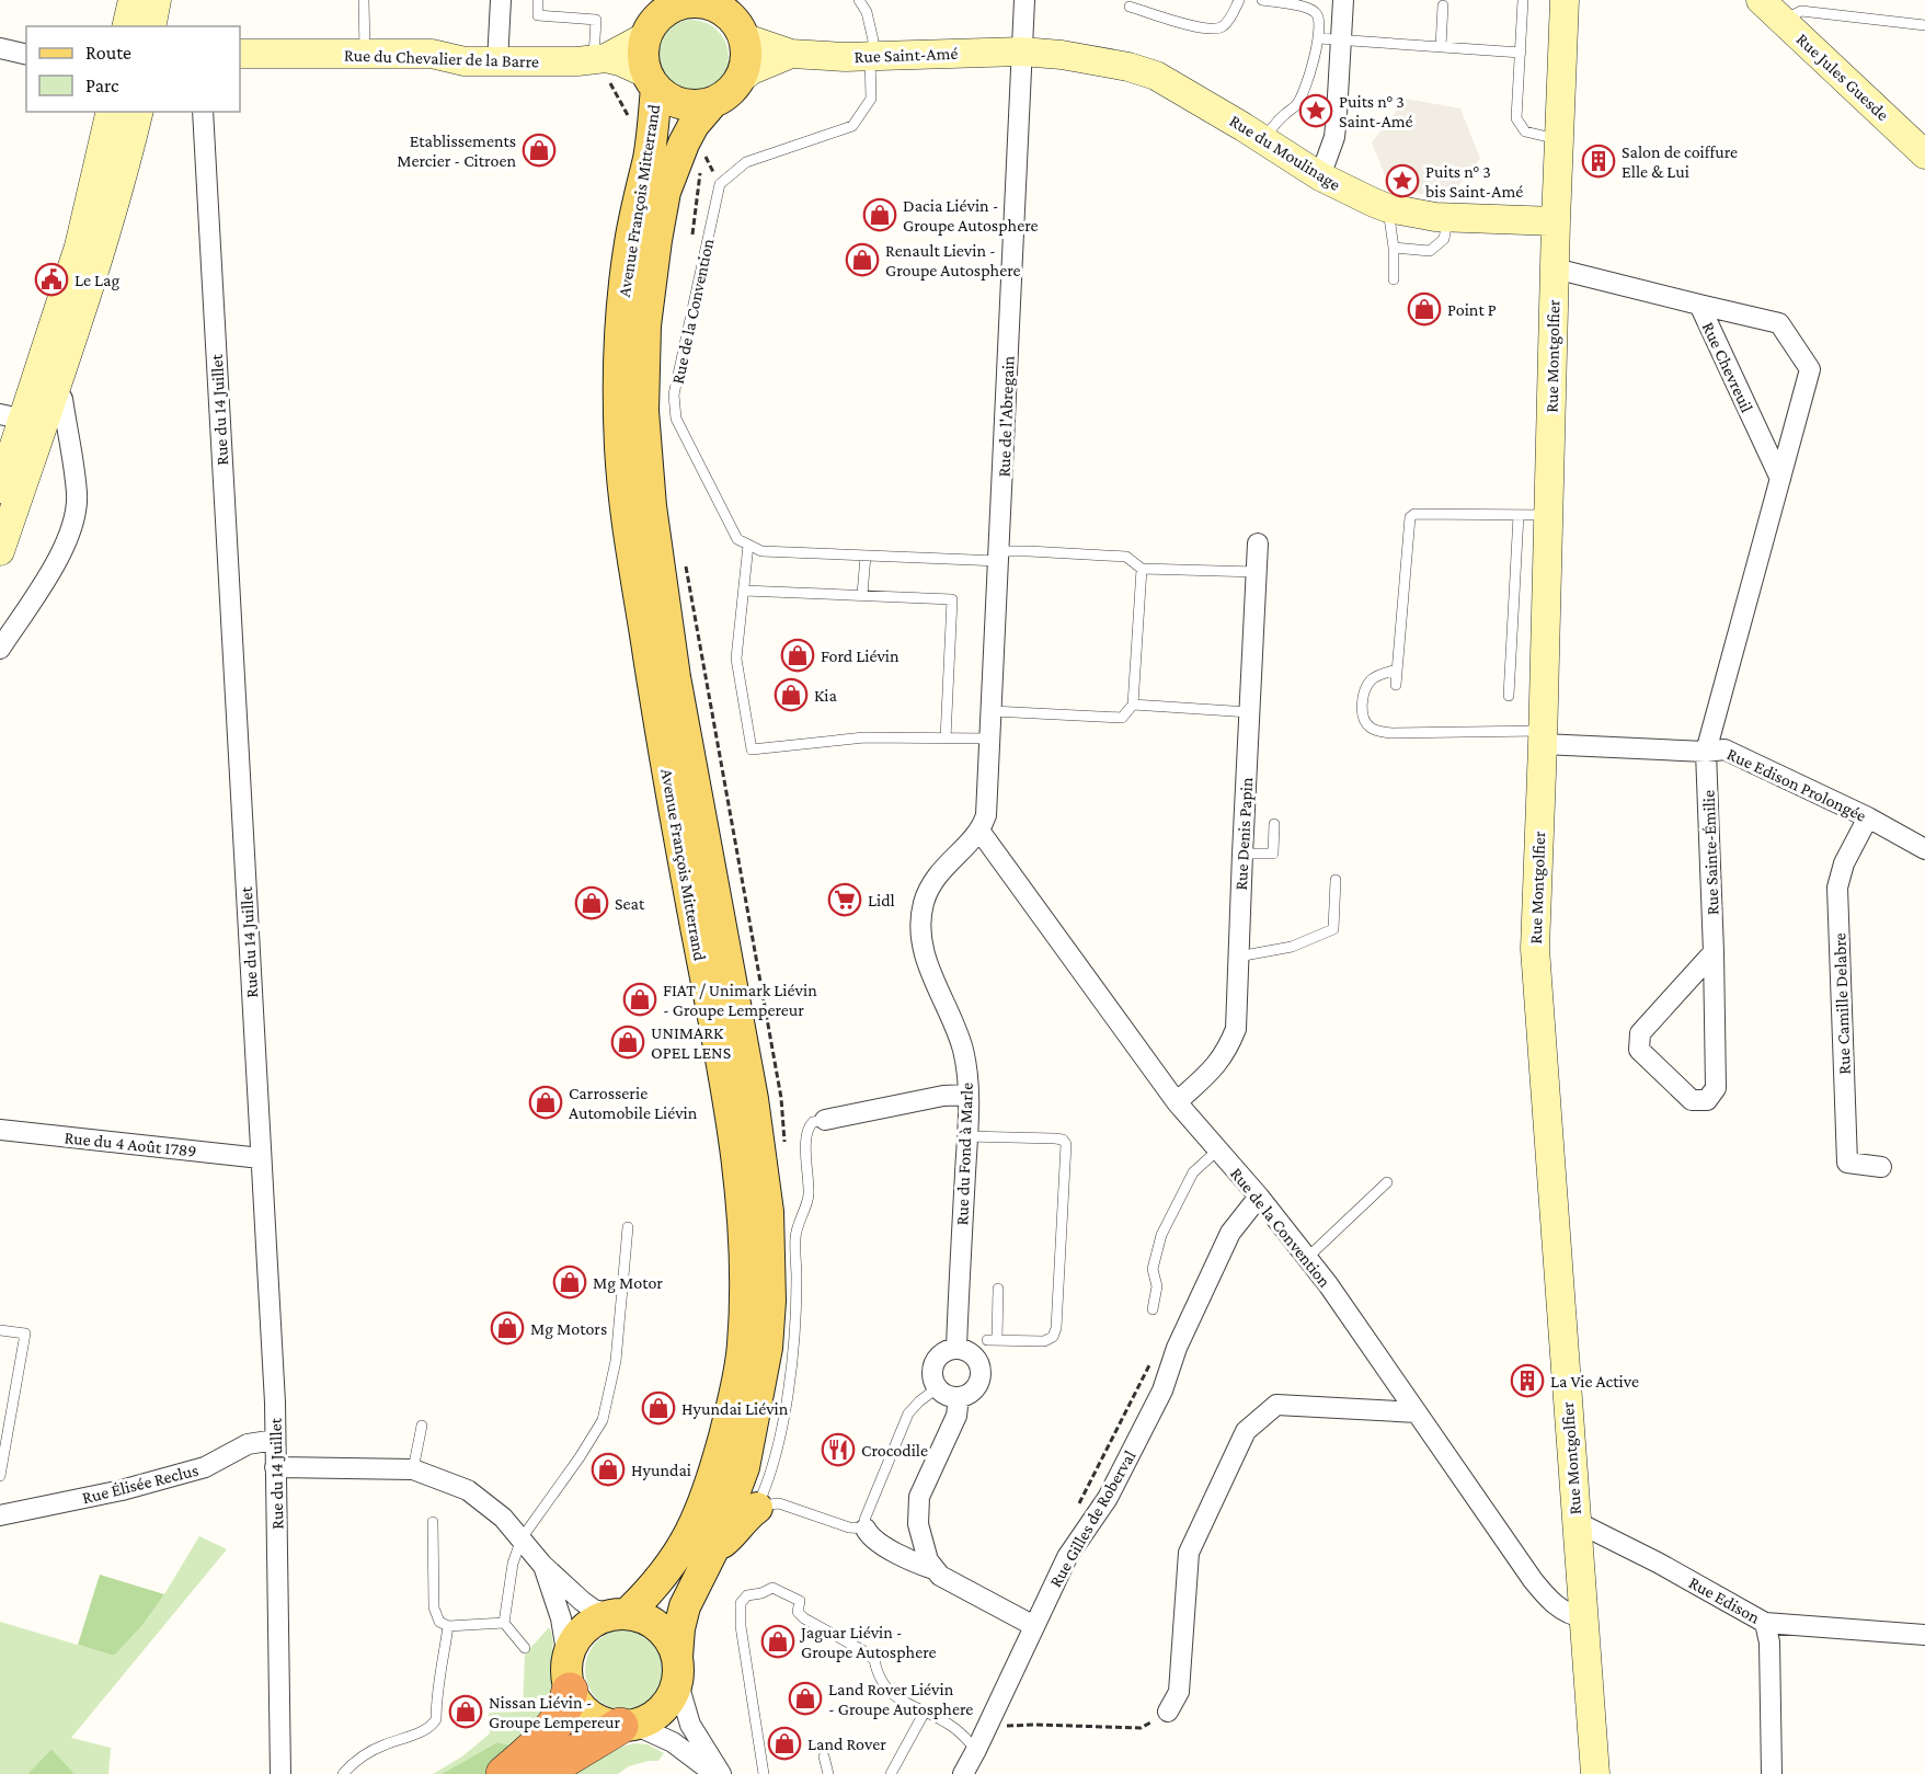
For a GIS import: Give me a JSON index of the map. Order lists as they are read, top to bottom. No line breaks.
{"streets":{"main road":["Avenue François Mitterrand"],"street":["Rue Saint-Amé","Rue du Chevalier de la Barre","Rue Jules Guesde","Rue du Moulinage","Rue de la Convention","Rue Montgolfier","Rue Chevreuil","Rue du 14 Juillet","Rue de l'Abregain","Rue Edison Prolongée","Rue Denis Papin","Rue Sainte-Émilie","Rue Camille Delabre","Rue du 4 Août 1789","Rue du Fond à Marle","Rue Élisée Reclus","Rue Gilles de Roberval","Rue Edison"]},"crossings":[["Rue Saint-Amé","Rue du Moulinage"],["Rue Saint-Amé","Rue de l'Abregain"],["Rue du Moulinage","Rue Montgolfier"],["Rue du Moulinage","Rue de l'Abregain"],["Rue de la Convention","Rue Montgolfier"],["Rue de la Convention","Rue de l'Abregain"],["Rue de la Convention","Rue Denis Papin"],["Rue de la Convention","Rue du Fond à Marle"],["Rue de la Convention","Rue Gilles de Roberval"],["Rue Montgolfier","Rue Edison Prolongée"],["Rue Montgolfier","Rue Edison"],["Rue Chevreuil","Rue Edison Prolongée"],["Rue Chevreuil","Rue Sainte-Émilie"],["Rue du 14 Juillet","Rue du 4 Août 1789"],["Rue du 14 Juillet","Rue Élisée Reclus"],["Rue de l'Abregain","Rue du Fond à Marle"],["Rue Edison Prolongée","Rue Sainte-Émilie"],["Rue Edison Prolongée","Rue Camille Delabre"]],"places":{"place":["Puits n° 3 Saint-Amé","Puits n° 3 bis Saint-Amé"],"shop":["Etablissements Mercier - Citroen","Dacia Liévin - Groupe Autosphere","Renault Lievin - Groupe Autosphere","Point P","Ford Liévin","Kia","Seat","FIAT / Unimark Liévin - Groupe Lempereur","UNIMARK OPEL LENS","Carrosserie Automobile Liévin","Mg Motor","Mg Motors","Hyundai Liévin","Hyundai","Jaguar Liévin - Groupe Autosphere","Land Rover Liévin - Groupe Autosphere","Nissan Liévin - Groupe Lempereur","Land Rover"],"building":["Salon de coiffure Elle & Lui","La Vie Active"],"public building":["Le Lag"],"supermarket":["Lidl"],"restaurant":["Crocodile"]},"legend":["Route","Parc"]}
